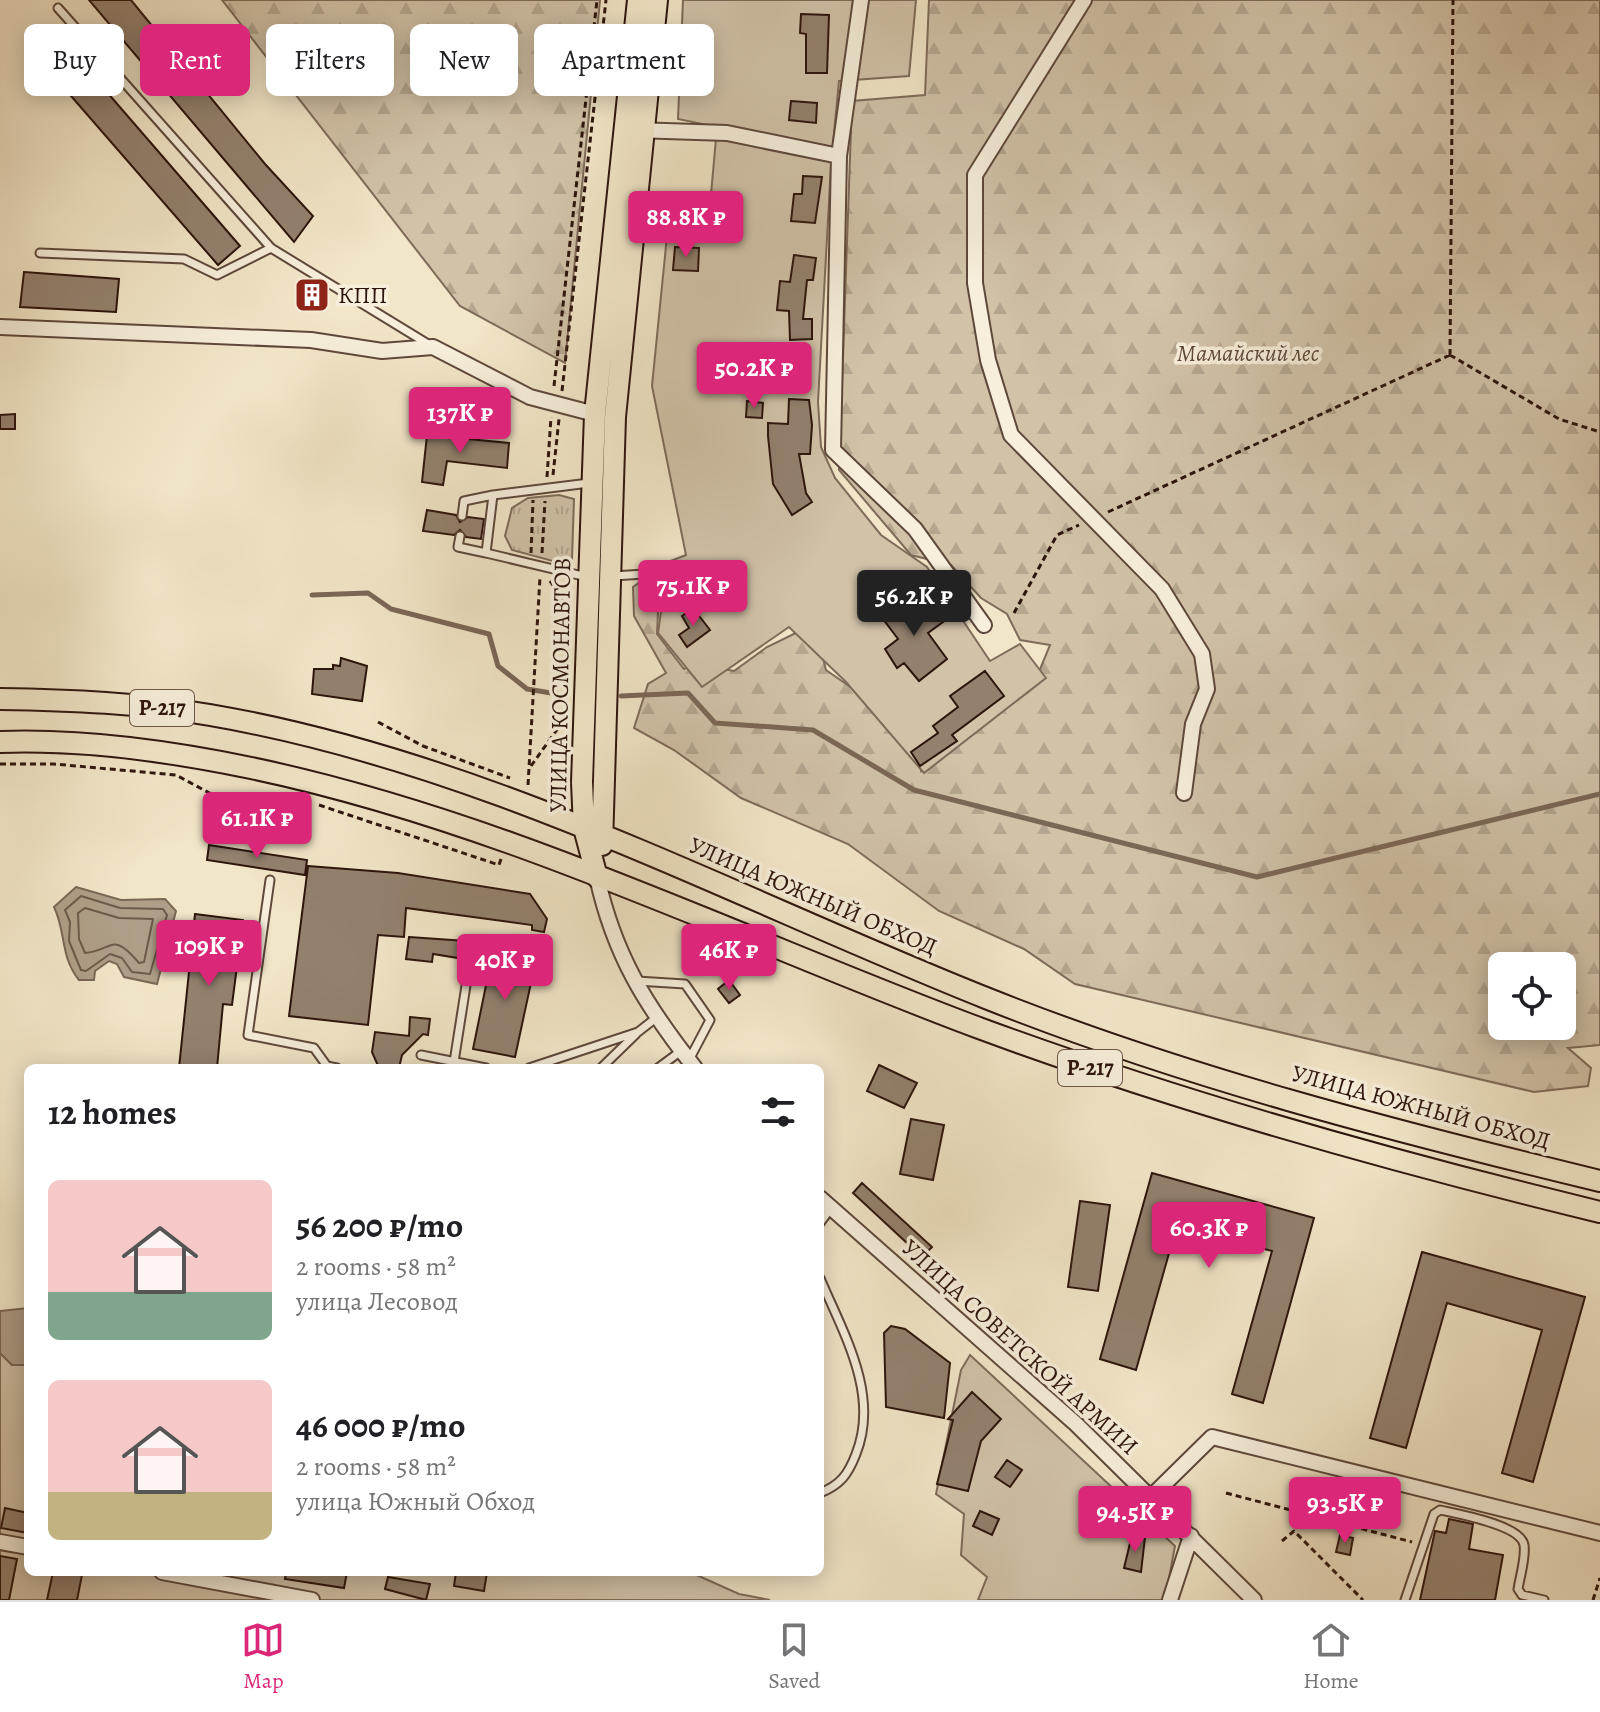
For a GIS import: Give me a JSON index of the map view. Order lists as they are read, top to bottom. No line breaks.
{"streets":{"main road":["УЛИЦА КОСМОНАВТОВ","Р-217","УЛИЦА ЮЖНЫЙ ОБХОД"],"street":["УЛИЦА СОВЕТСКОЙ АРМИИ"]},"crossings":[["УЛИЦА КОСМОНАВТОВ","Р-217"],["УЛИЦА КОСМОНАВТОВ","УЛИЦА ЮЖНЫЙ ОБХОД"]],"parks":["Мамайский лес"],"places":{"building":["КПП"]},"page":{"chip":["Buy","Rent","Filters","New","Apartment"],"price":["88.8K ₽","50.2K ₽","137K ₽","75.1K ₽","56.2K ₽","61.1K ₽","109K ₽","46K ₽","40K ₽","60.3K ₽","93.5K ₽","94.5K ₽"],"heading":"12 homes","list":[{"name":"56 200 ₽/mo","note":"2 rooms · 58 m² · улица Лесовод"},{"name":"46 000 ₽/mo","note":"2 rooms · 58 m² · улица Южный Обход"}],"tabs":["Map","Saved","Home"]}}
